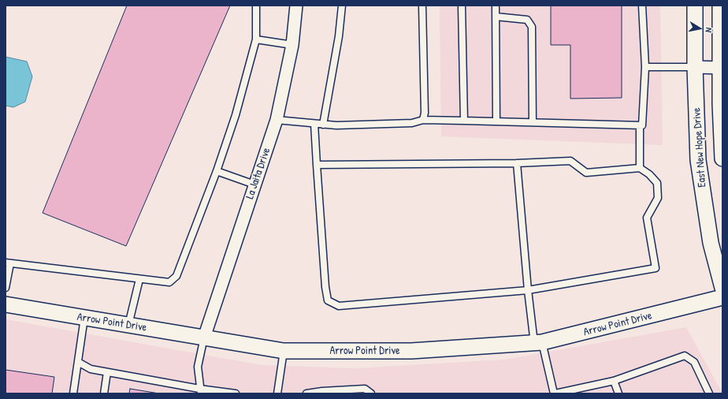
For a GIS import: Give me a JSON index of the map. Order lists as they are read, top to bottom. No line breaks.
{"streets":{"street":["East New Hope Drive","La Jaita Drive","Arrow Point Drive"]},"crossings":[["La Jaita Drive","Arrow Point Drive"]],"north":"right"}
